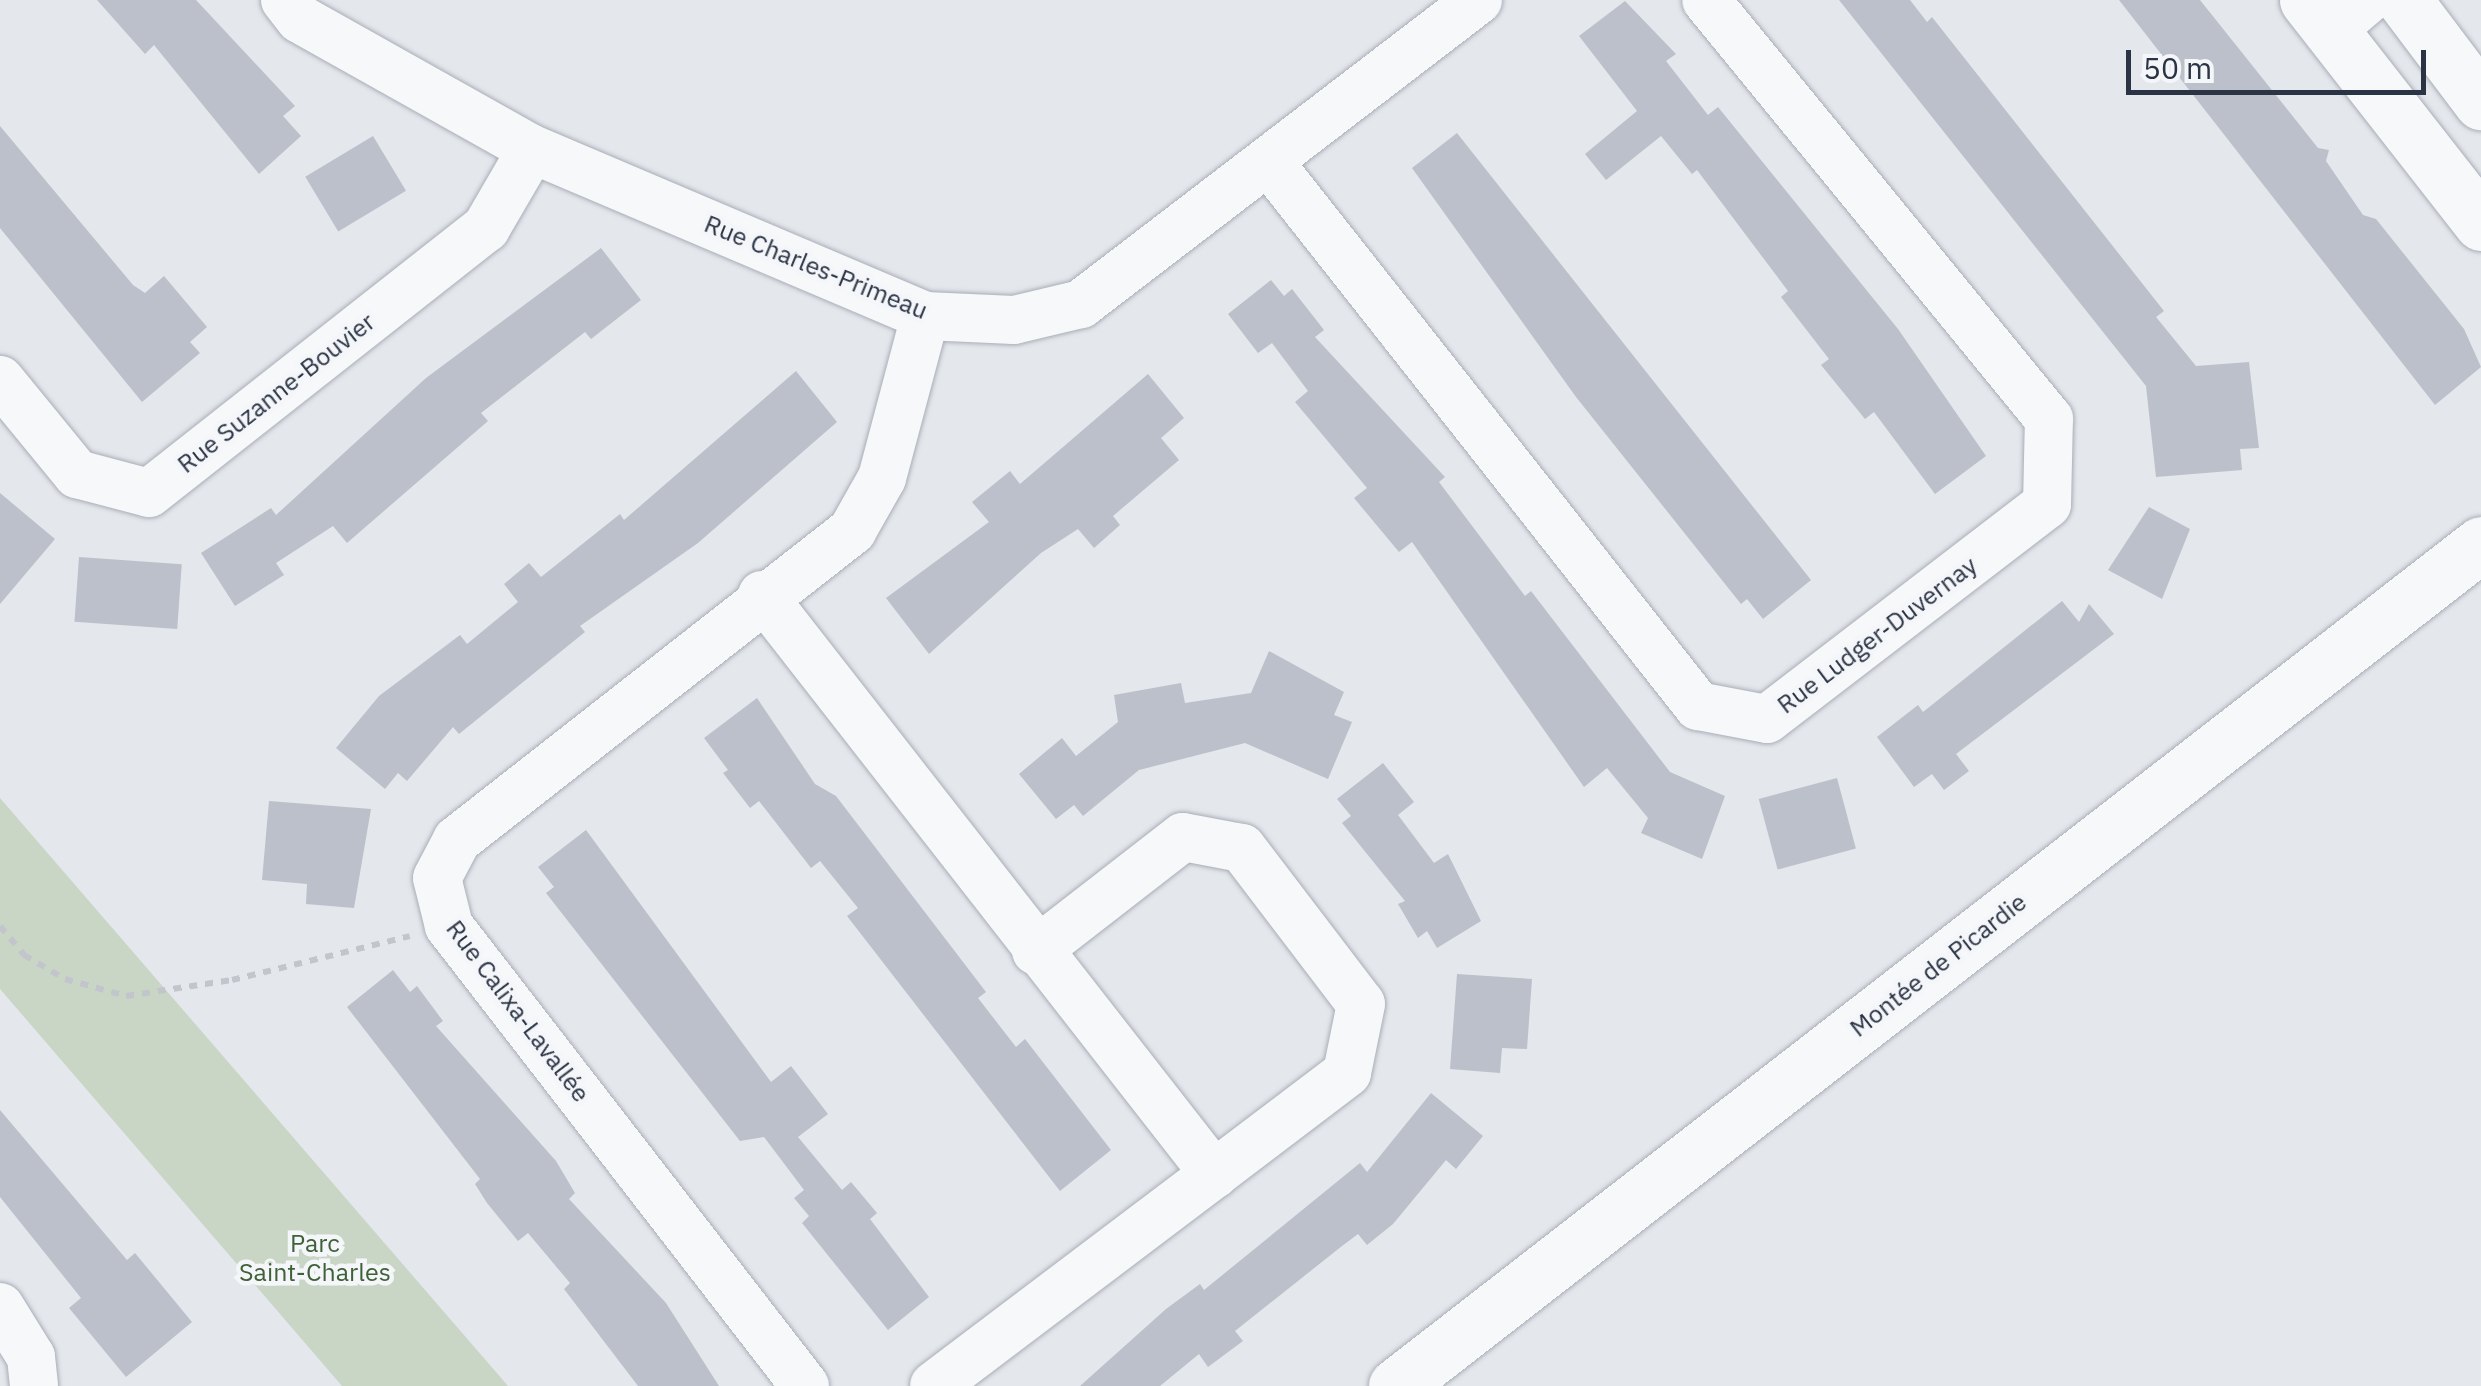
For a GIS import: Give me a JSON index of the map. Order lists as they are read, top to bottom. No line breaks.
{"streets":{"street":["Rue Charles-Primeau","Rue Suzanne-Bouvier","Rue Ludger-Duvernay","Montée de Picardie","Rue Calixa-Lavallée"]},"crossings":[["Rue Charles-Primeau","Rue Suzanne-Bouvier"],["Rue Charles-Primeau","Rue Ludger-Duvernay"],["Rue Charles-Primeau","Rue Calixa-Lavallée"]],"parks":["Parc Saint-Charles"],"scale_bar":"50 m"}
